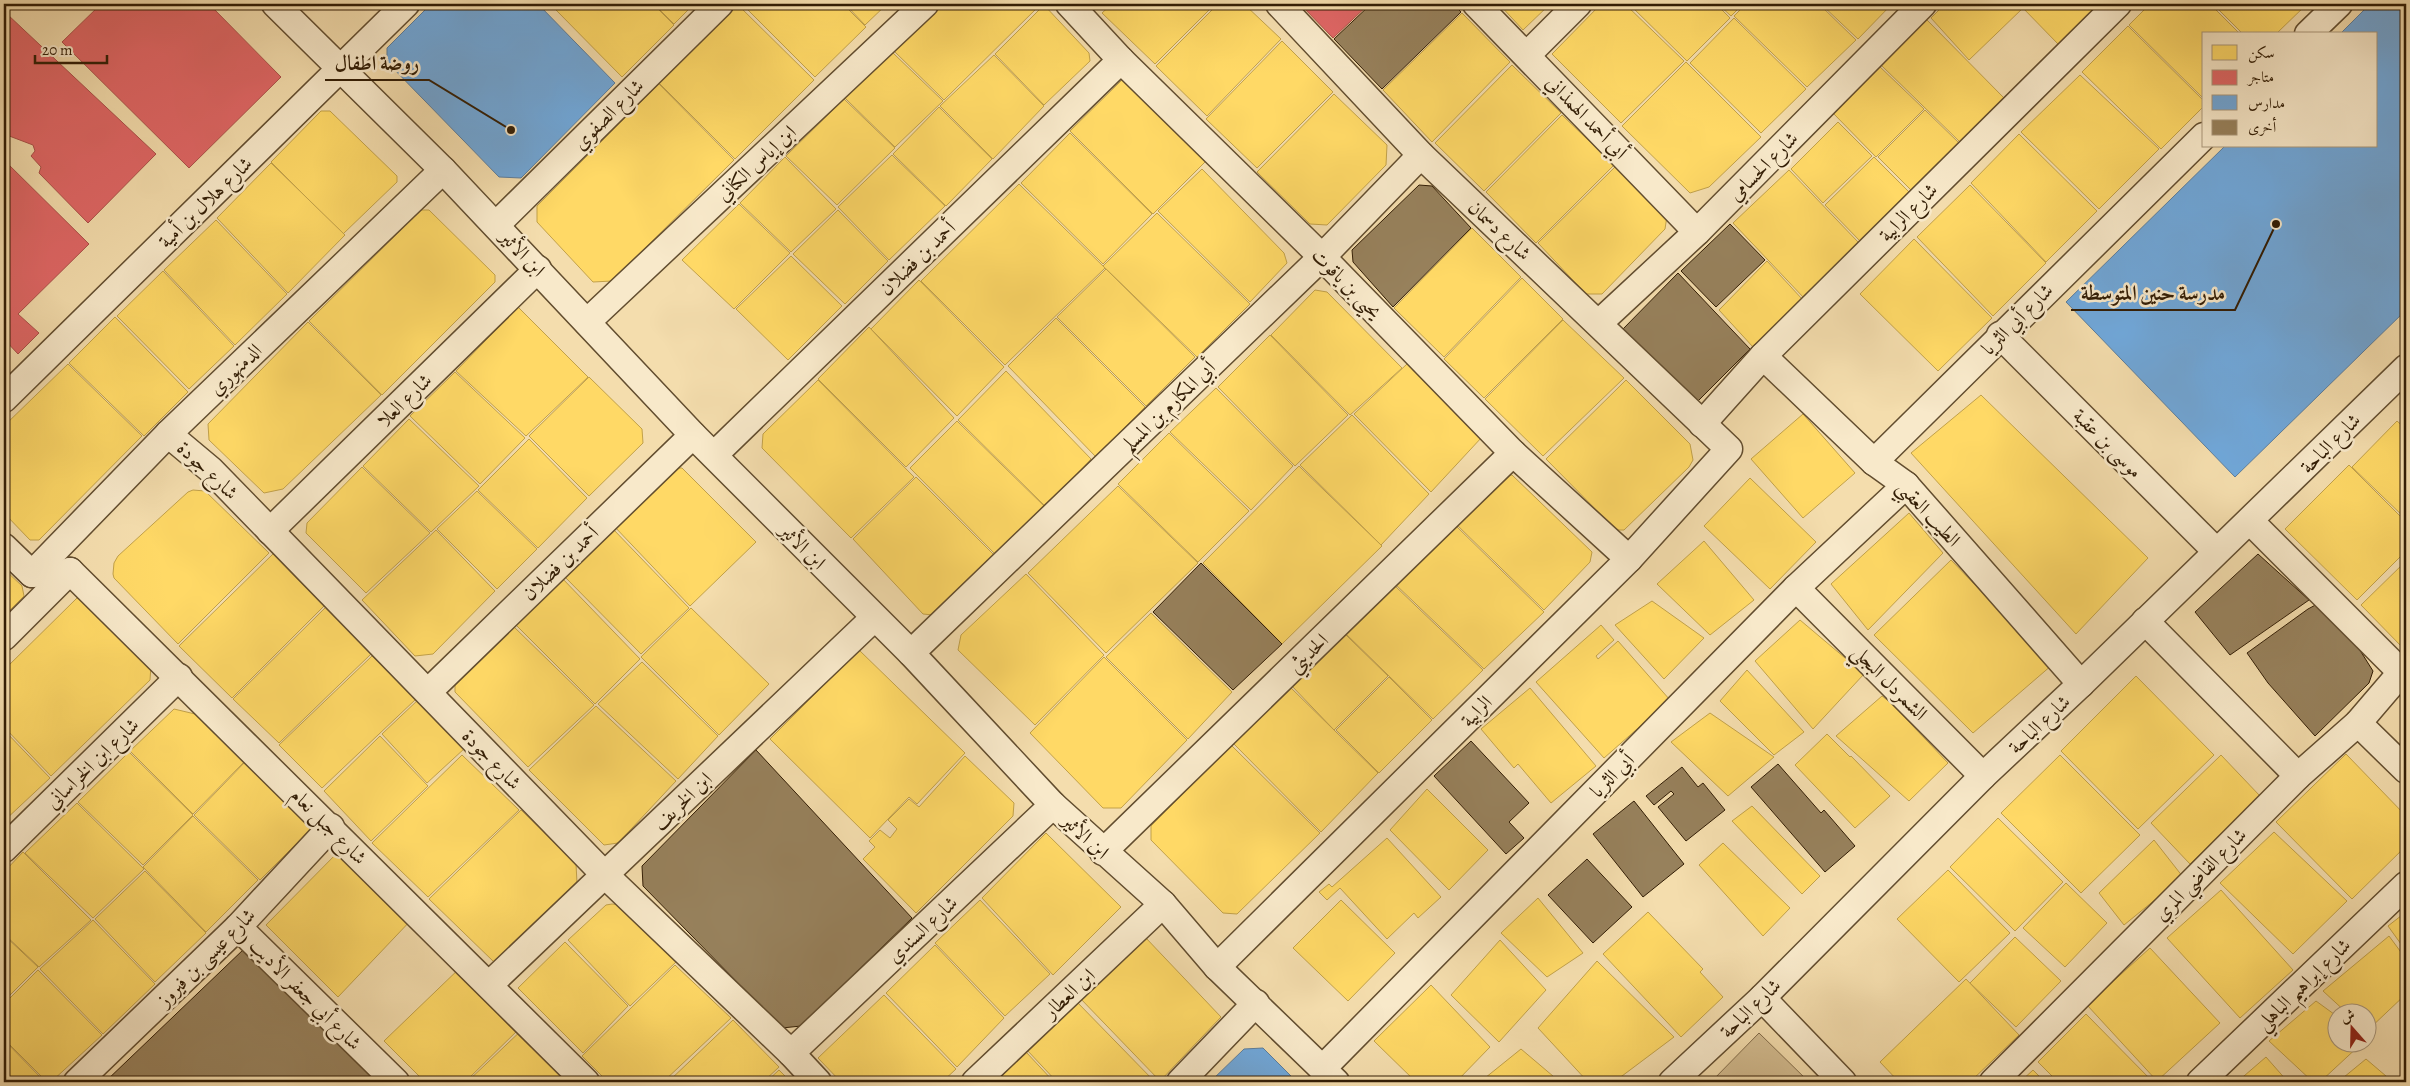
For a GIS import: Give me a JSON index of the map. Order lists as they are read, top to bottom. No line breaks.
{"streets":{"street":["شارع الصفوي","أبي أحمد الهمذاني","ابن إياس الكناني","شارع الحسامي","شارع هلال بن أمية","شارع الرابية","شارع دسمان","ابن الأثير","أحمد بن فضلان","يحيى بن ياقوت","شارع أبي الثريا","الدمنهوري","شارع العلا","أبي المكارم بن المسلم","موسى بن عقبة","شارع الباحة","شارع جودة","الطيب العقبي","الحديثي","الشمردل البجلي","الرابية","شارع ابن الخراساني","أبي الثريا","ابن الخريف","شارع جبل نعام","شارع القاضي المري","شارع السندي","شارع عيسى بن فيروز","شارع إبراهيم الباهلي","ابن العطار","شارع أبي جعفر الأديب"]},"crossings":[["شارع الصفوي","ابن الأثير"],["أبي أحمد الهمذاني","شارع الحسامي"],["ابن إياس الكناني","ابن الأثير"],["شارع الحسامي","شارع دسمان"],["شارع هلال بن أمية","ابن الأثير"],["شارع الرابية","شارع دسمان"],["شارع الرابية","الطيب العقبي"],["شارع دسمان","أبي المكارم بن المسلم"],["شارع دسمان","الرابية"],["ابن الأثير","أحمد بن فضلان"],["ابن الأثير","الدمنهوري"],["ابن الأثير","شارع العلا"],["ابن الأثير","أبي المكارم بن المسلم"],["ابن الأثير","الحديثي"],["ابن الأثير","الرابية"],["ابن الأثير","أبي الثريا"],["ابن الأثير","ابن الخريف"],["ابن الأثير","شارع السندي"],["ابن الأثير","ابن العطار"],["أحمد بن فضلان","يحيى بن ياقوت"],["أحمد بن فضلان","شارع جودة"],["يحيى بن ياقوت","أبي المكارم بن المسلم"],["يحيى بن ياقوت","الحديثي"],["يحيى بن ياقوت","الرابية"],["شارع أبي الثريا","موسى بن عقبة"],["شارع أبي الثريا","الطيب العقبي"],["الدمنهوري","شارع جودة"],["شارع العلا","شارع جودة"],["موسى بن عقبة","شارع الباحة"],["شارع الباحة","الطيب العقبي"],["شارع الباحة","الشمردل البجلي"],["شارع جودة","ابن الخريف"],["شارع جودة","شارع السندي"],["الطيب العقبي","أبي الثريا"],["الشمردل البجلي","أبي الثريا"],["شارع ابن الخراساني","شارع جبل نعام"],["ابن الخريف","شارع جبل نعام"],["شارع جبل نعام","شارع عيسى بن فيروز"],["شارع عيسى بن فيروز","شارع أبي جعفر الأديب"]],"places":["روضة اطفال","مدرسة حنين المتوسطة"],"legend":["سكن","متاجر","مدارس","أخرى"],"scale_bar":"20 m","north":"top"}
